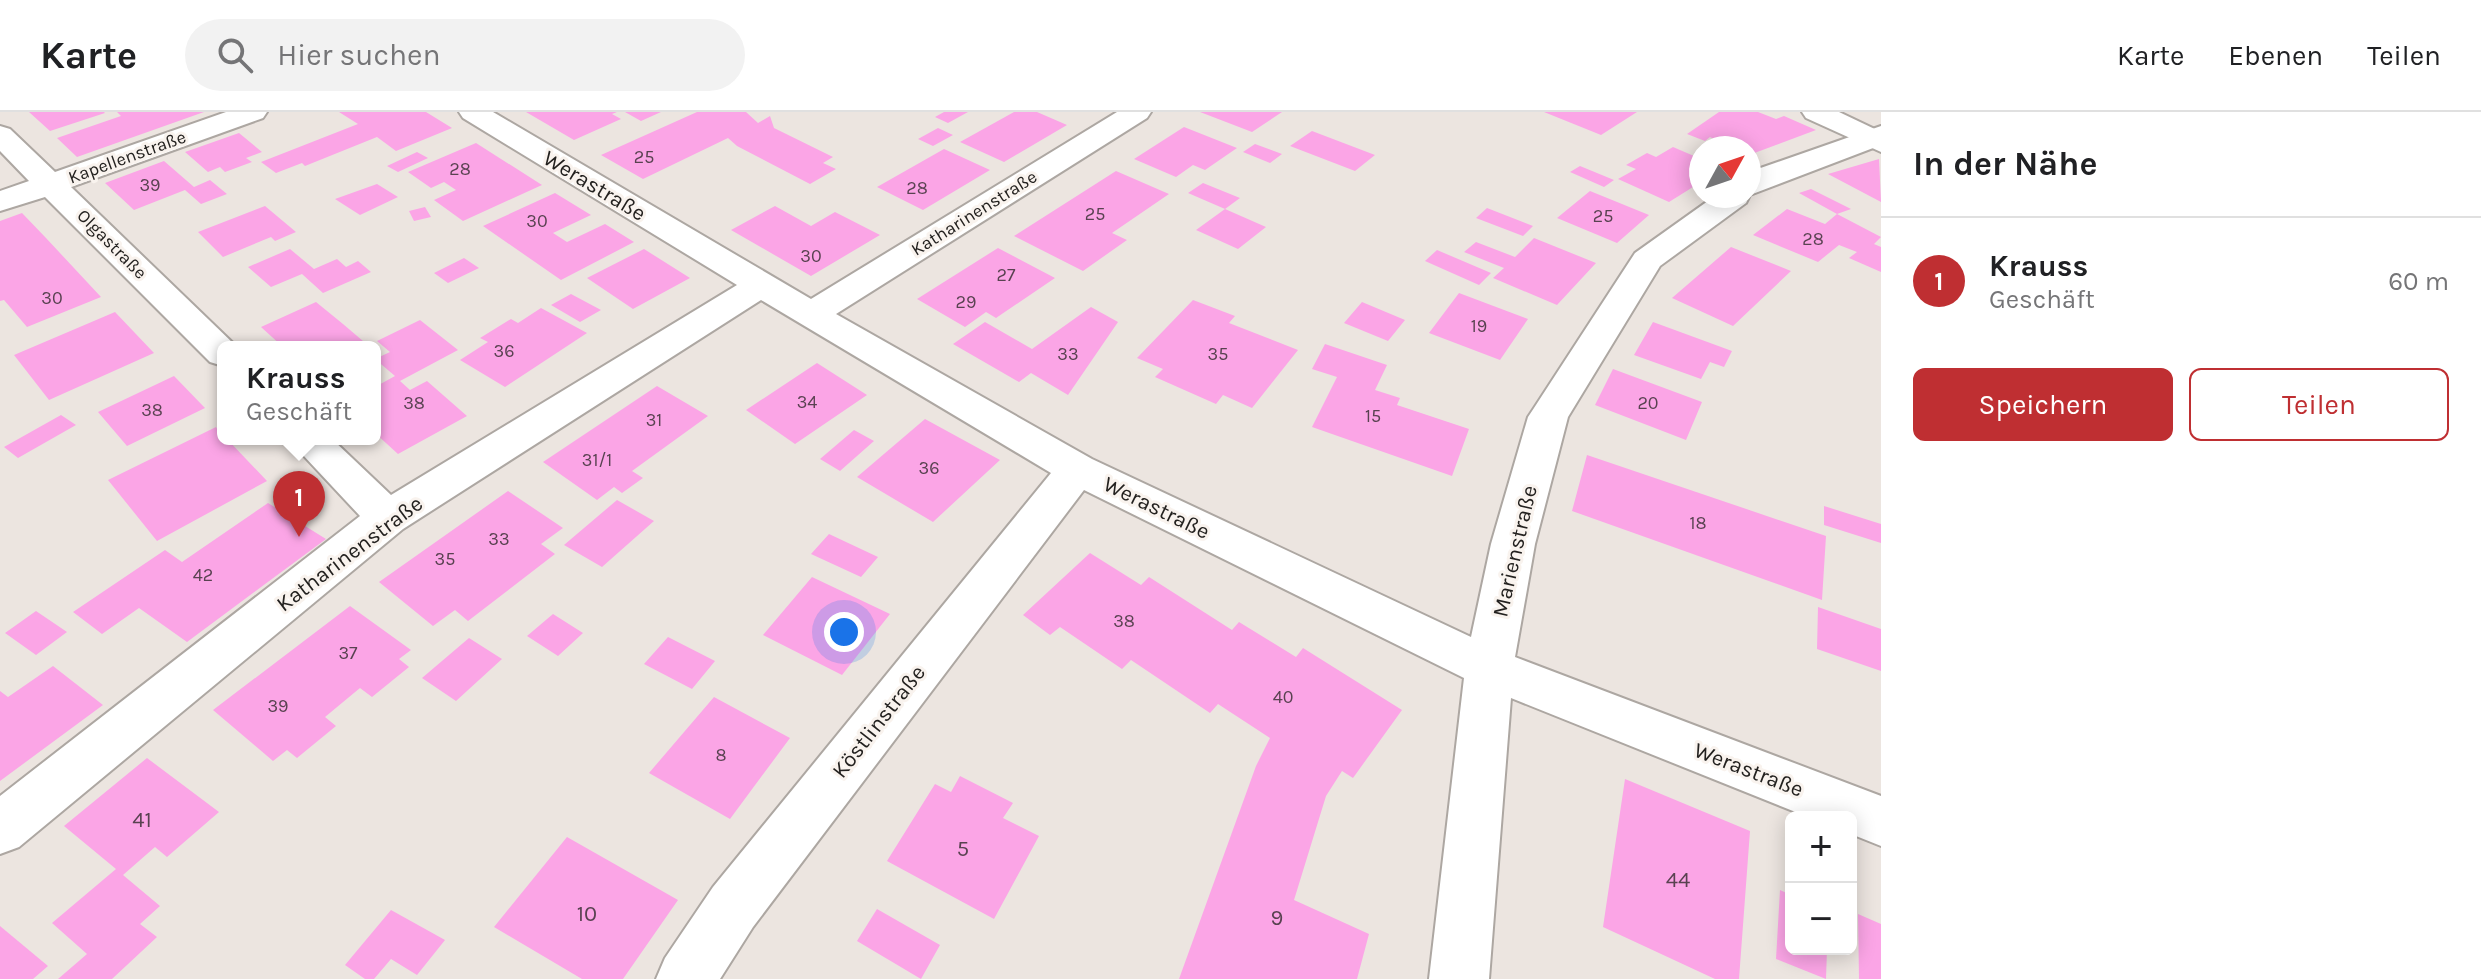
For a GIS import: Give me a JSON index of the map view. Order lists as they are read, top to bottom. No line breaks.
{"streets":{"street":["Kapellenstraße","Werastraße","Katharinenstraße","Olgastraße","Marienstraße","Köstlinstraße"]},"crossings":[["Kapellenstraße","Olgastraße"],["Werastraße","Katharinenstraße"],["Werastraße","Marienstraße"],["Werastraße","Köstlinstraße"]],"house_numbers":["25","28","39","28","25","25","30","28","30","27","30","29","19","36","33","35","34","38","20","38","15","31","31/1","36","18","33","35","42","38","37","40","39","8","41","5","44","10","9"],"north":"top right","page":{"header":"Karte","search":"Hier suchen","nav":["Karte","Ebenen","Teilen"],"heading":"In der Nähe","list":[{"mark":"1","name":"Krauss","note":"Geschäft","value":"60 m"}],"popup":["Krauss","Geschäft"],"buttons":["Speichern","Teilen"],"pins":"1","map_buttons":["+","−"]}}
